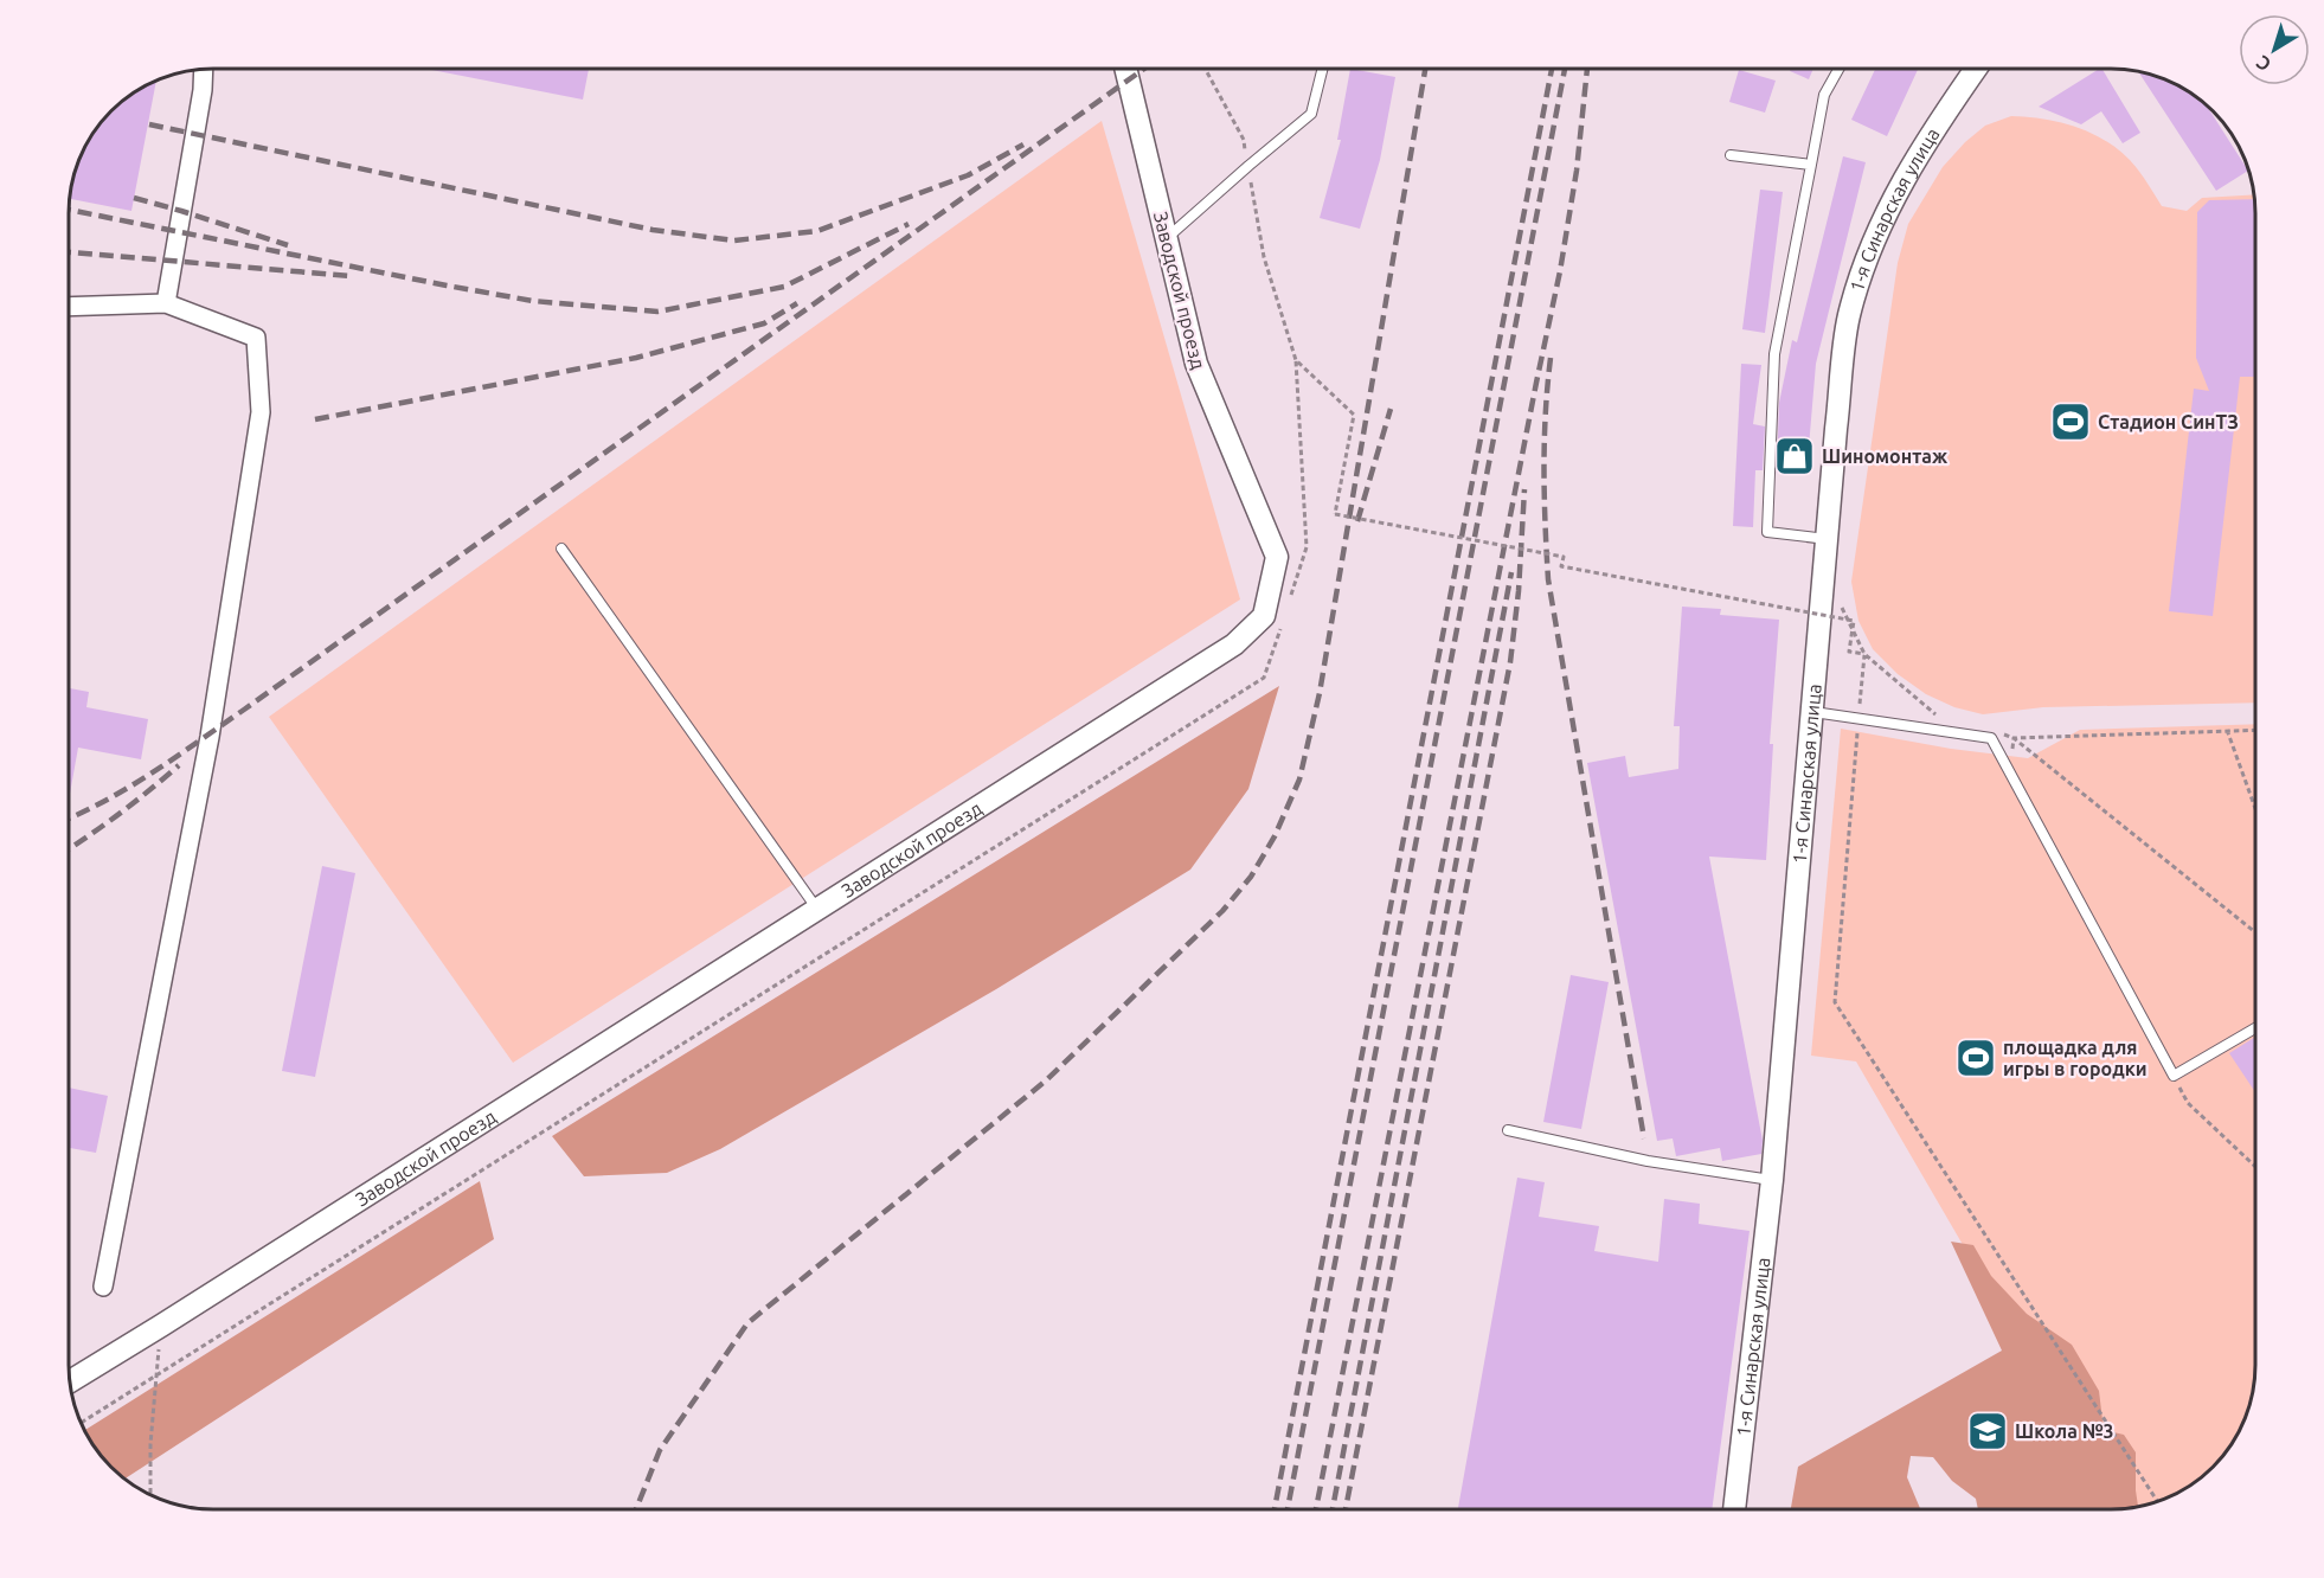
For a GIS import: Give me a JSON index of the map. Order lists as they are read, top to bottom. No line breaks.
{"streets":{"street":["1-я Синарская улица","Заводской проезд"]},"places":{"sports":["Стадион СинТЗ","площадка для игры в городки"],"shop":["Шиномонтаж"],"school or university":["Школа №3"]},"north":"bottom left"}
